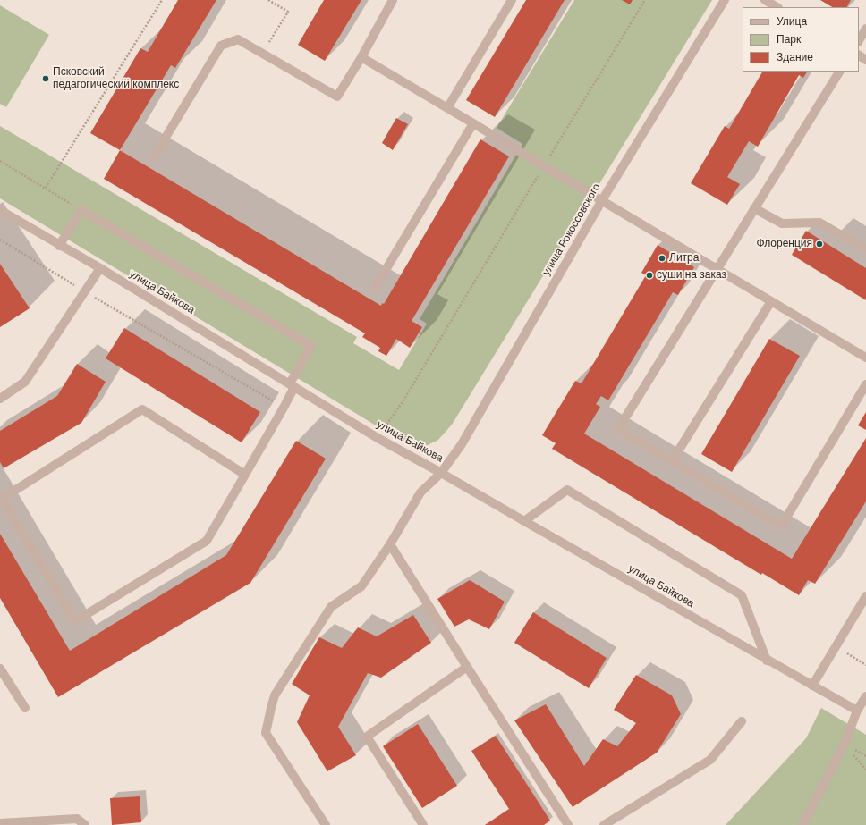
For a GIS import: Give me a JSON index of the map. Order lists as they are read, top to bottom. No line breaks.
{"streets":{"street":["улица Рокоссовского","улица Байкова"]},"crossings":[["улица Рокоссовского","улица Байкова"]],"places":["Псковский педагогический комплекс","Флоренция","Литра","суши на заказ"],"legend":["Улица","Парк","Здание"]}
